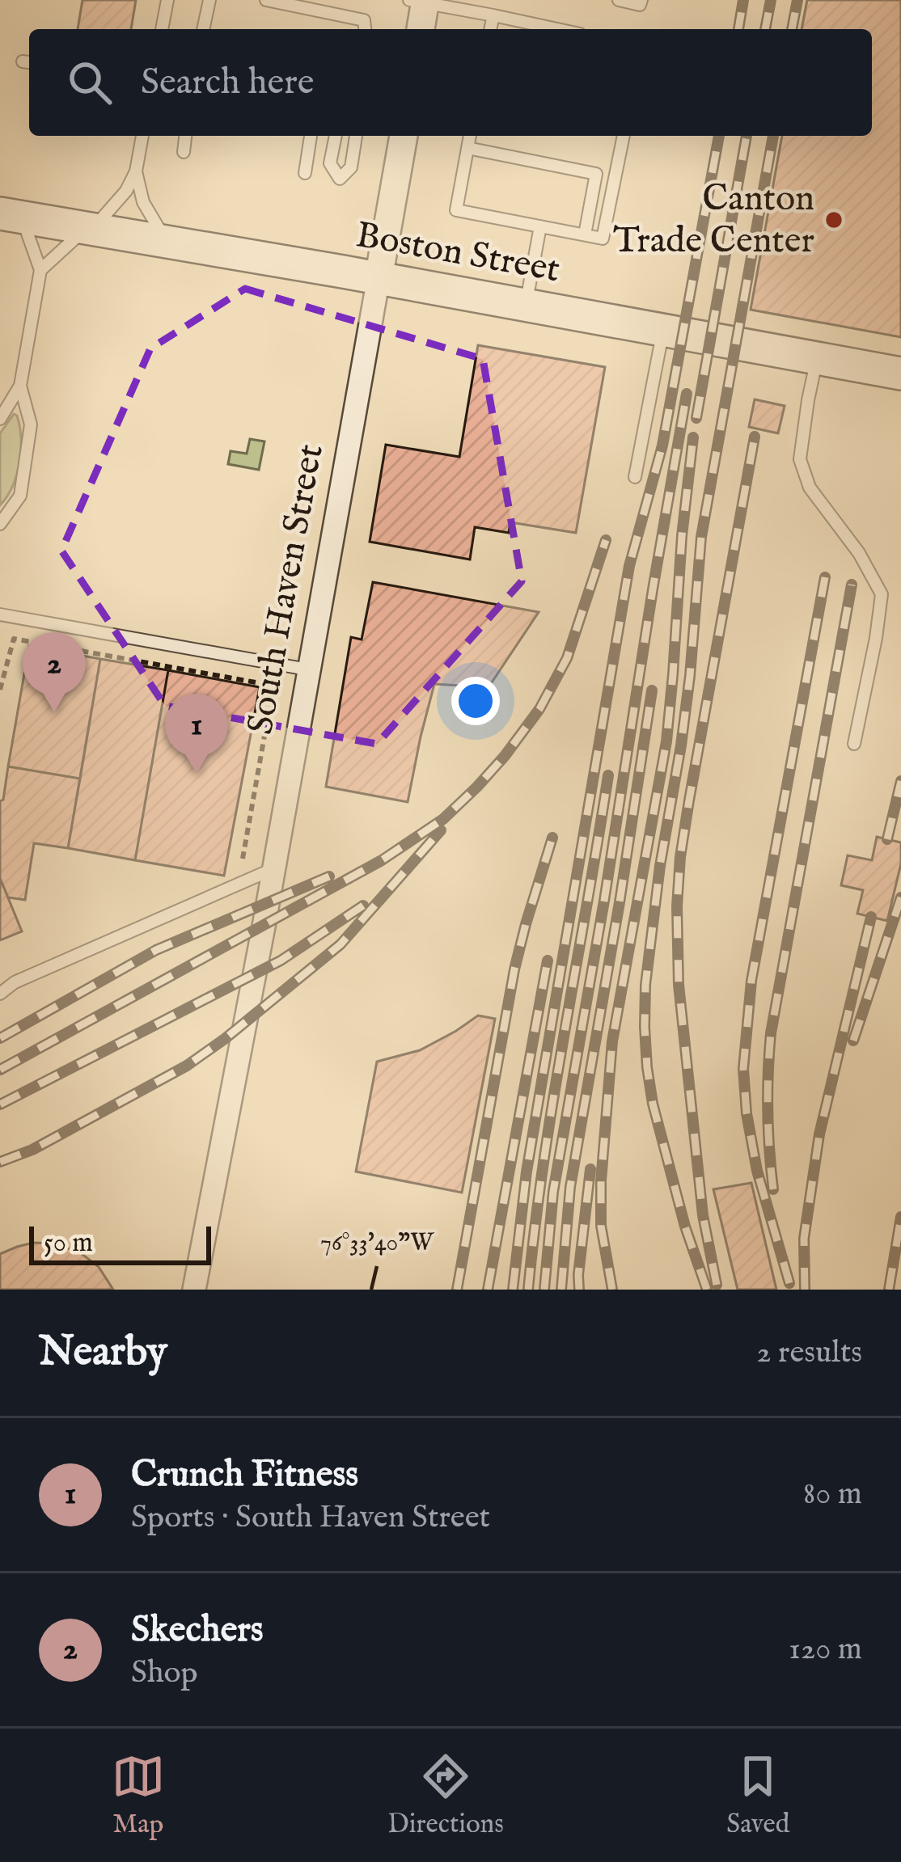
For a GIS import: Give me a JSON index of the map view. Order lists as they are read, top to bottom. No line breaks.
{"streets":{"main road":["Boston Street"],"street":["South Haven Street"]},"crossings":[["Boston Street","South Haven Street"]],"places":["Canton Trade Center"],"scale_bar":"50 m","page":{"search":"Search here","pins":["2","1"],"scale":"50 m","heading":["Nearby","2 results"],"list":[{"mark":"1","name":"Crunch Fitness","note":"Sports · South Haven Street","value":"80 m"},{"mark":"2","name":"Skechers","note":"Shop","value":"120 m"}],"nav":["Map","Directions","Saved"]},"coordinates":["76°33'40\"W"]}
